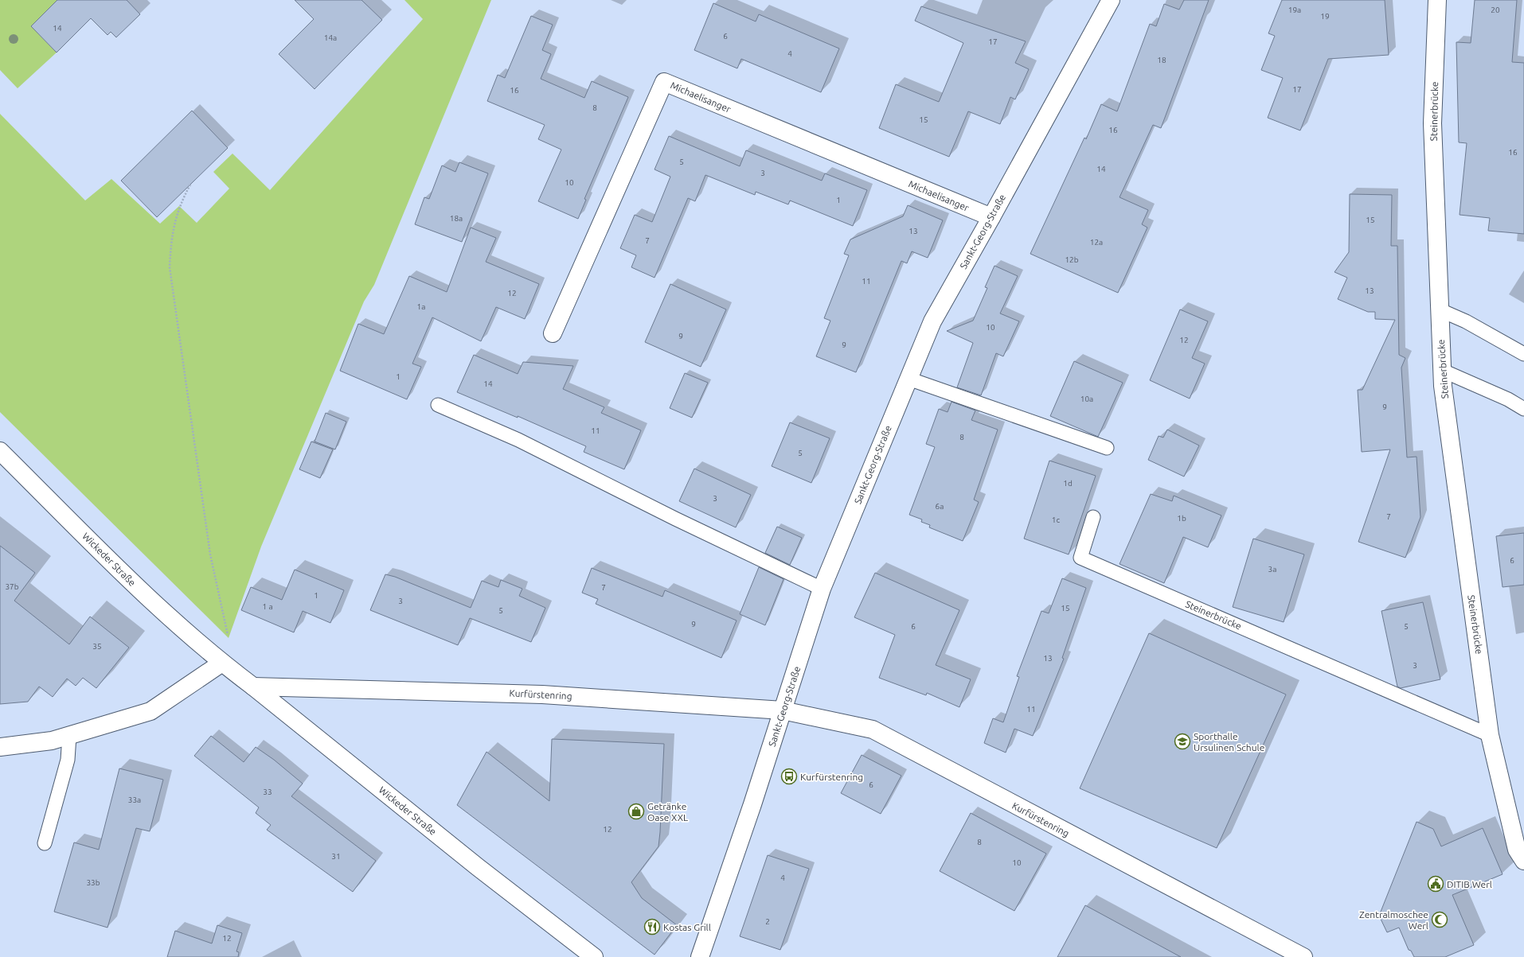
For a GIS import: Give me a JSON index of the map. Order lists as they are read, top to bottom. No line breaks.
{"streets":{"street":["Michaelisanger","Steinerbrücke","Sankt-Georg-Straße","Wickeder Straße","Kurfürstenring"]},"crossings":[["Michaelisanger","Sankt-Georg-Straße"],["Sankt-Georg-Straße","Kurfürstenring"],["Wickeder Straße","Kurfürstenring"]],"places":{"school or university":["Sporthalle Ursulinen Schule"],"bus stop":["Kurfürstenring"],"shop":["Getränke Oase XXL"],"public building":["DITIB Werl"],"mosque":["Zentralmoschee Werl"],"restaurant":["Kostas Grill"]},"house_numbers":["19a","20","19","14","6","14a","17","4","18","17","16","8","15","16","16","5","14","3","10","1","18a","15","13","7","12a","12b","11","13","12","1a","10","9","12","9","1","14","10a","9","11","8","5","1d","3","6a","7","1b","1c","6","3a","37b","7","1","3","1 a","15","5","9","6","5","35","13","3","11","6","33","33a","12","8","31","10","4","33b","2","12"]}
